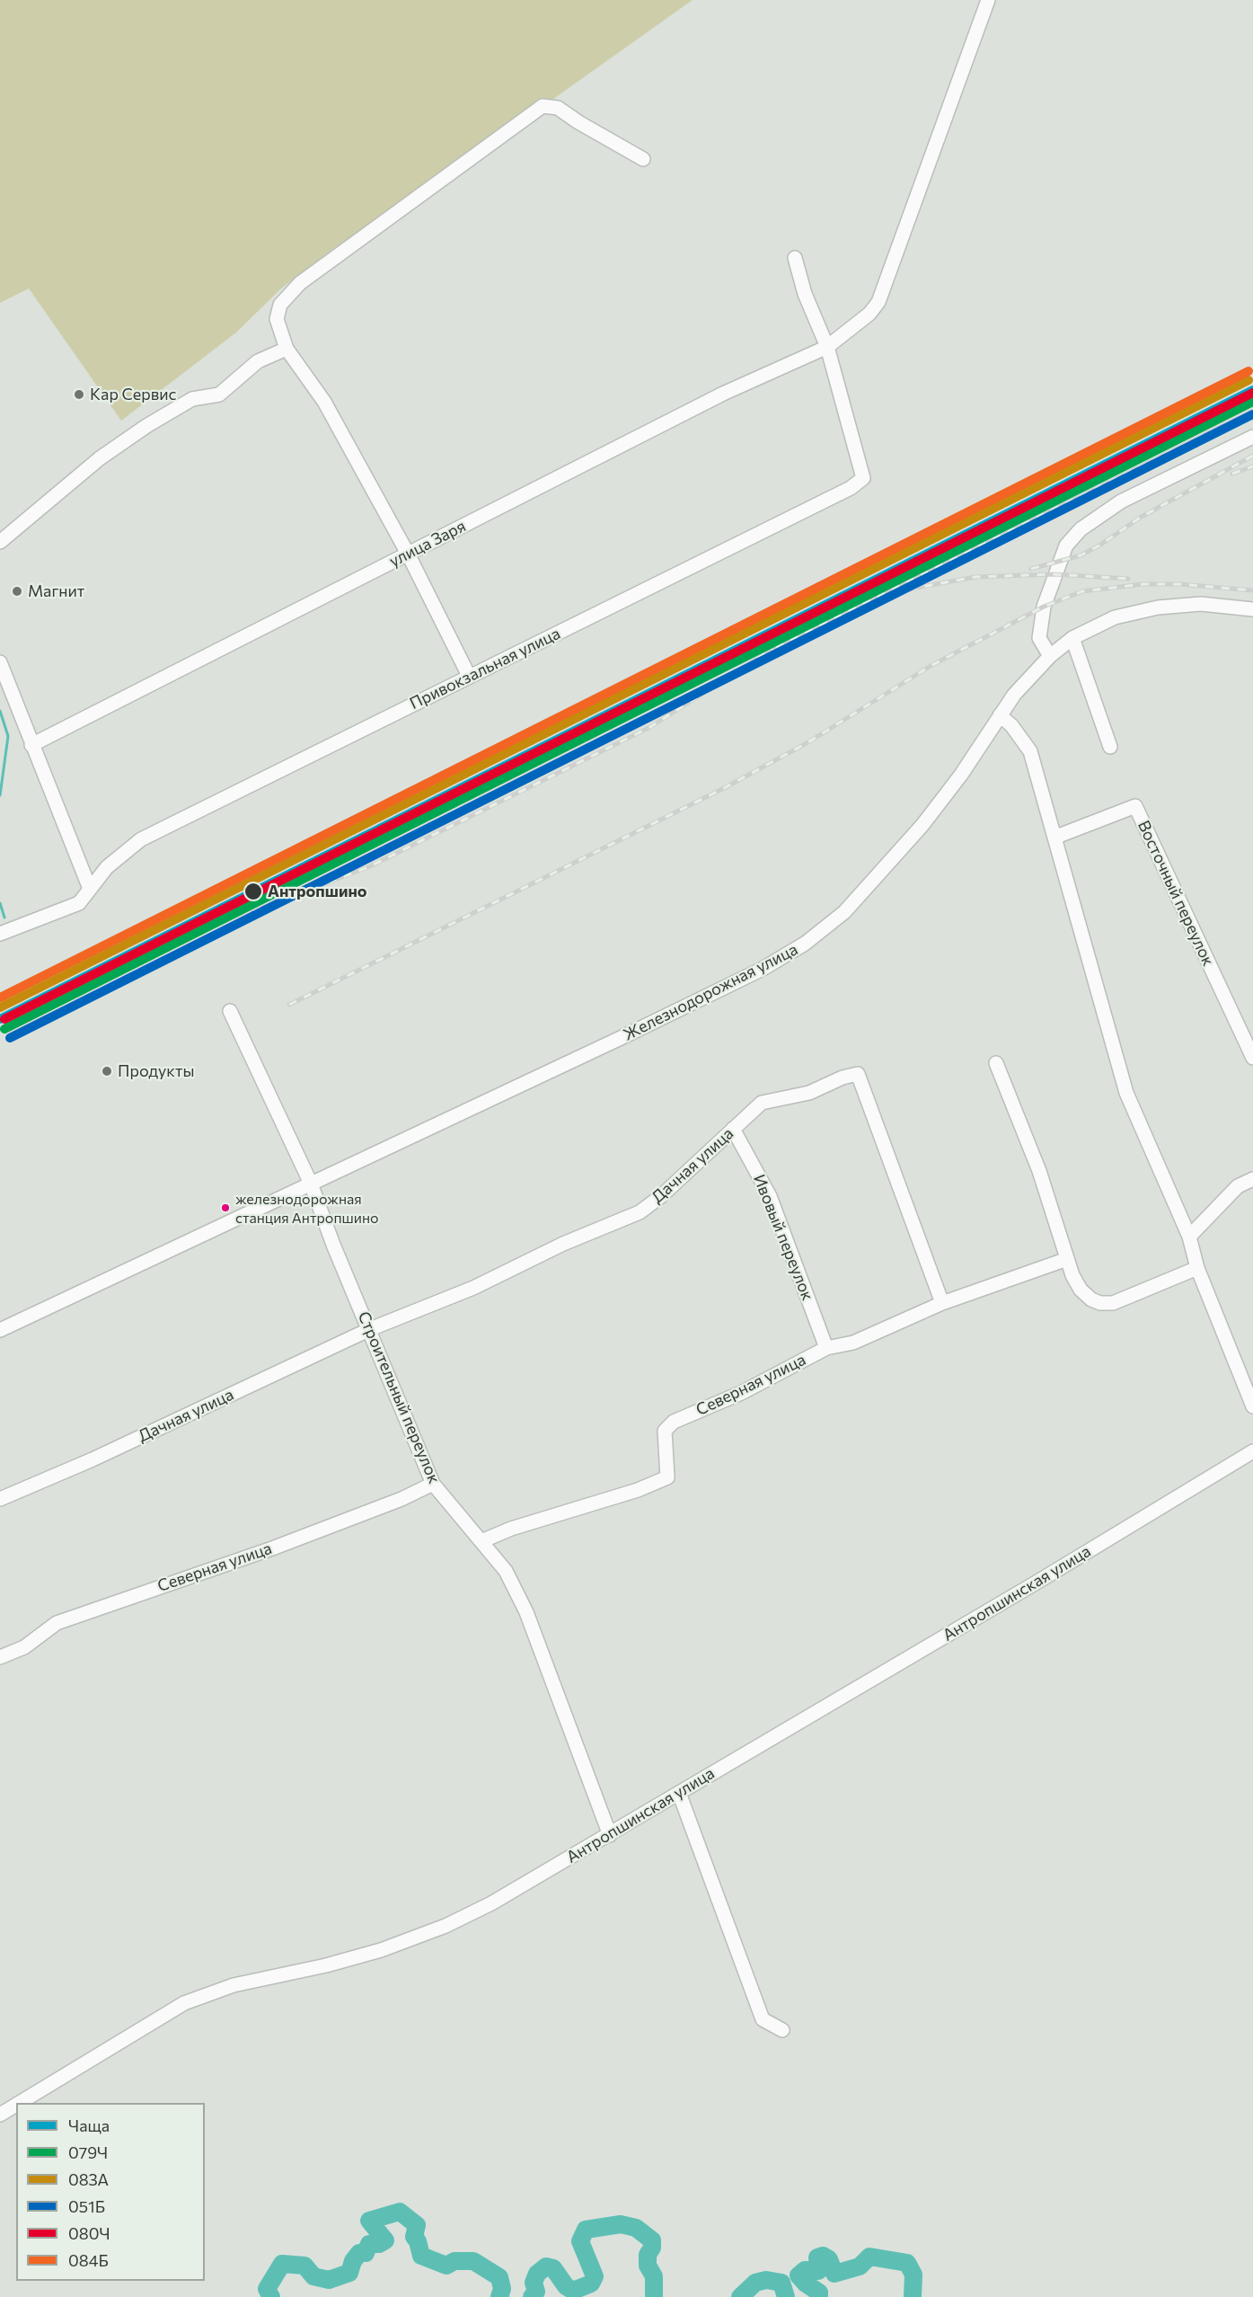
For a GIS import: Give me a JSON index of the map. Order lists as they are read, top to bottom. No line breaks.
{"streets":{"street":["улица Заря","Привокзальная улица","Восточный переулок","Железнодорожная улица","Дачная улица","Ивовый переулок","Северная улица","Строительный переулок","Антропшинская улица"]},"crossings":[["улица Заря","Привокзальная улица"],["Железнодорожная улица","Строительный переулок"],["Дачная улица","Ивовый переулок"],["Дачная улица","Северная улица"],["Дачная улица","Строительный переулок"],["Ивовый переулок","Северная улица"],["Северная улица","Строительный переулок"],["Строительный переулок","Антропшинская улица"]],"places":["Кар Сервис","Магнит","Антропшино","Продукты","железнодорожная станция Антропшино"],"lines":["transit line 084Б","transit line 083А","transit line Чаща","transit line 080Ч","transit line 079Ч","transit line 051Б"],"legend":["Чаща","079Ч","083А","051Б","080Ч","084Б"]}
